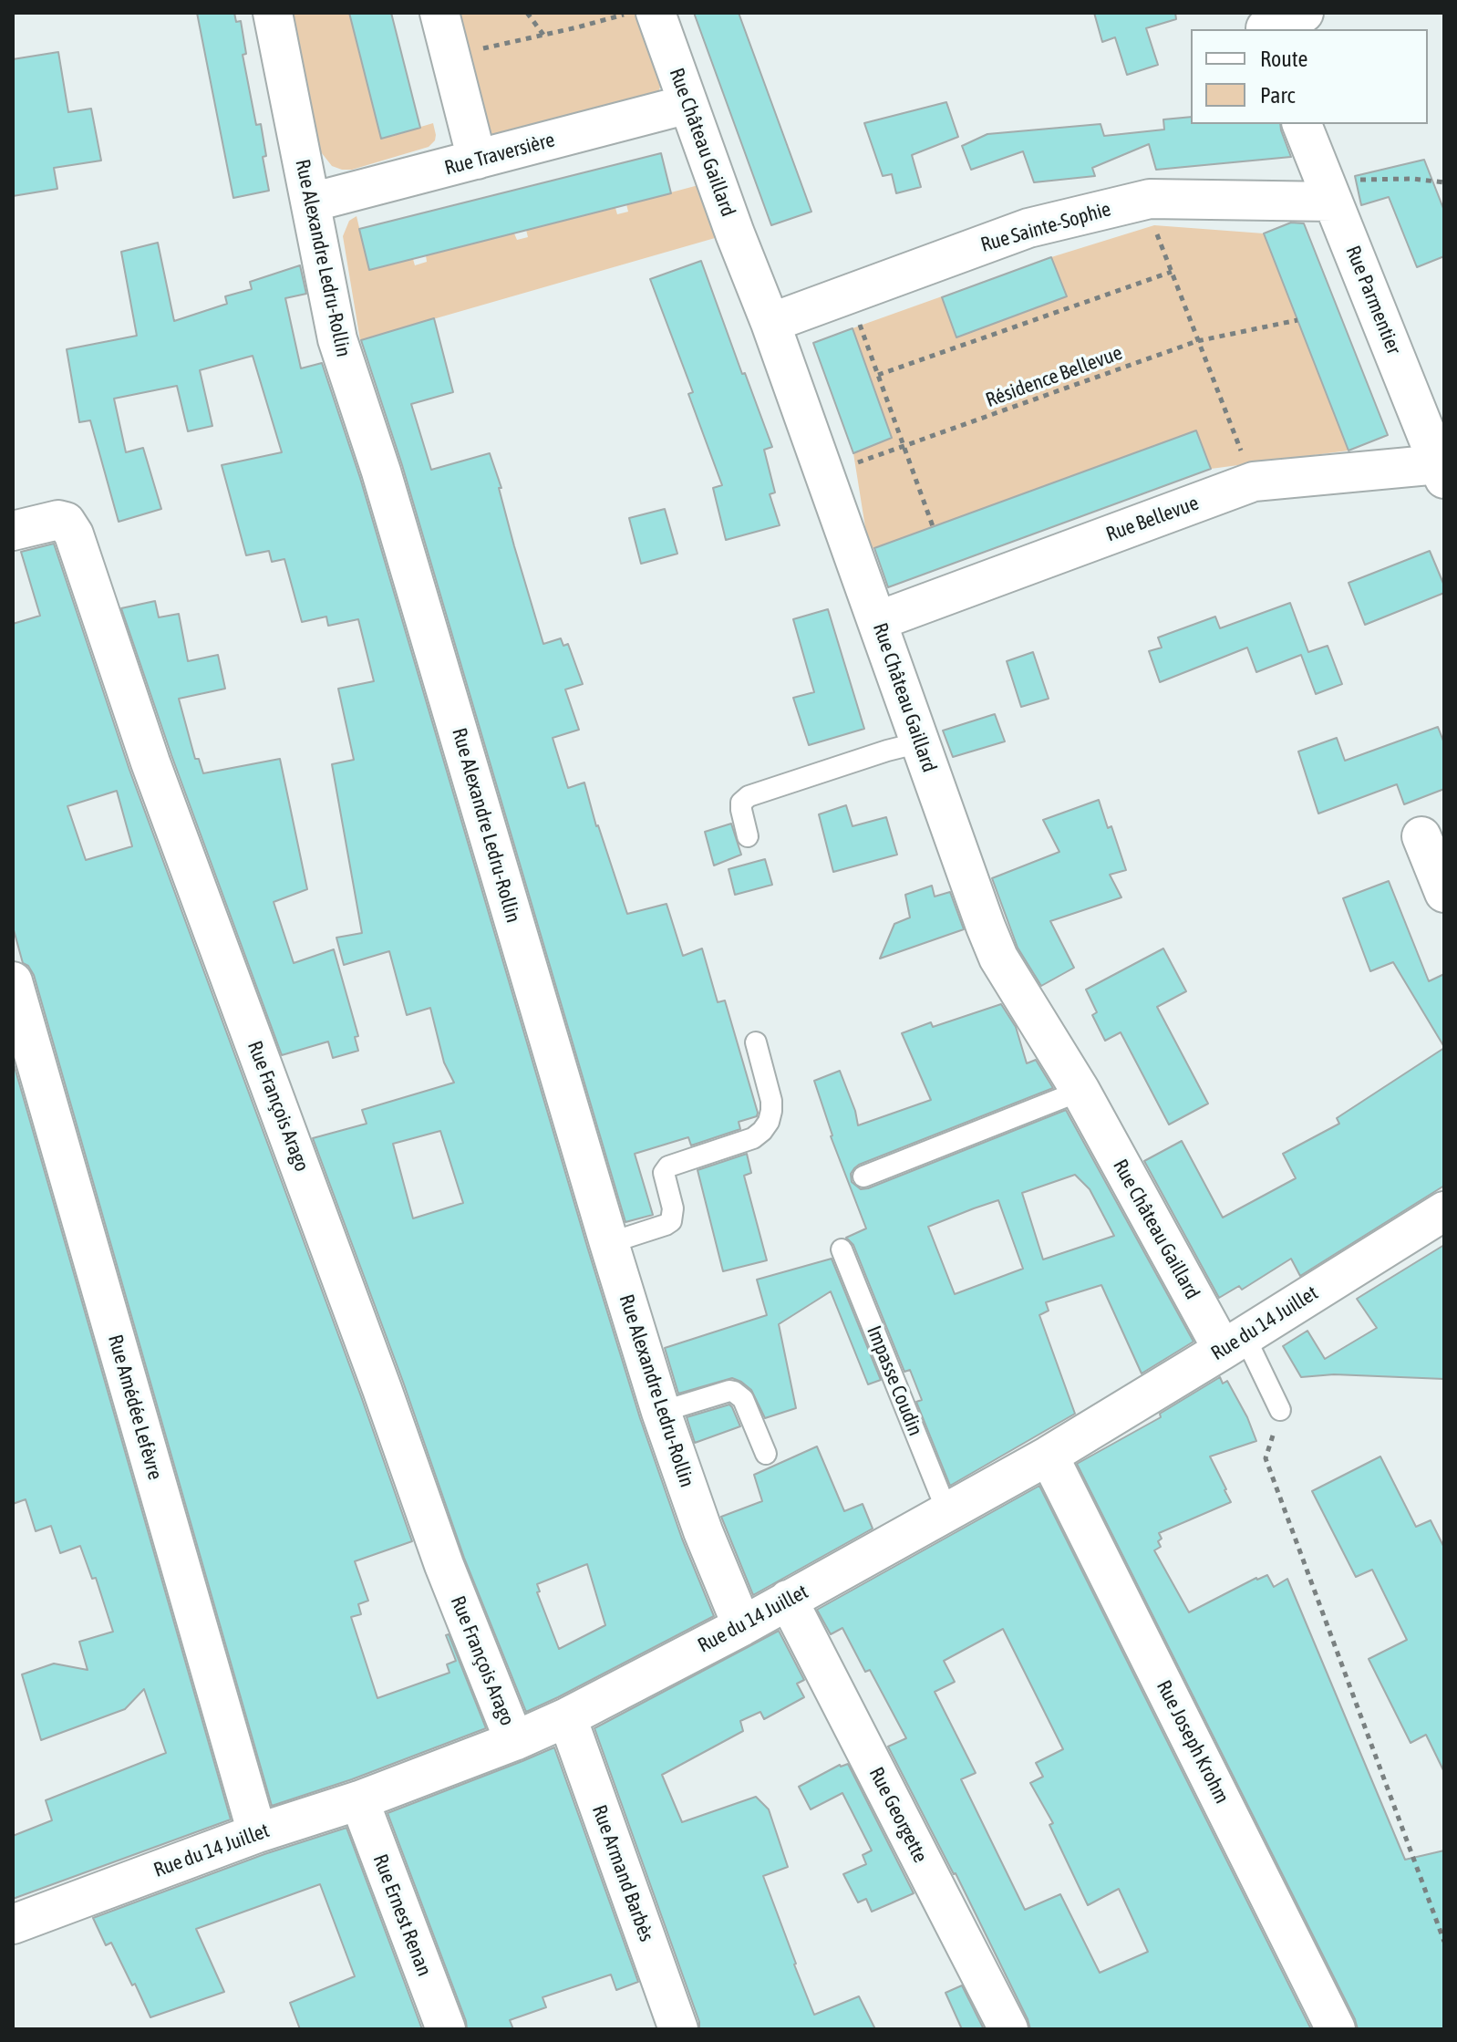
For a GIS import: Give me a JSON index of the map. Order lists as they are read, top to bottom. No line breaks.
{"streets":{"street":["Rue Château Gaillard","Rue Traversière","Rue Sainte-Sophie","Rue Alexandre Ledru-Rollin","Rue Parmentier","Rue Bellevue","Rue François Arago","Rue du 14 Juillet","Rue Amédée Lefèvre","Rue Joseph Krohm","Rue Georgette","Rue Armand Barbès","Rue Ernest Renan"],"lane":["Impasse Coudin"],"path":["Résidence Bellevue"]},"crossings":[["Rue Château Gaillard","Rue Traversière"],["Rue Château Gaillard","Rue Sainte-Sophie"],["Rue Château Gaillard","Résidence Bellevue"],["Rue Château Gaillard","Rue Bellevue"],["Rue Château Gaillard","Rue du 14 Juillet"],["Rue Traversière","Rue Alexandre Ledru-Rollin"],["Rue Sainte-Sophie","Rue Parmentier"],["Rue Alexandre Ledru-Rollin","Rue du 14 Juillet"],["Rue Parmentier","Rue Bellevue"],["Rue François Arago","Rue du 14 Juillet"],["Rue du 14 Juillet","Impasse Coudin"],["Rue du 14 Juillet","Rue Amédée Lefèvre"],["Rue du 14 Juillet","Rue Joseph Krohm"],["Rue du 14 Juillet","Rue Georgette"],["Rue du 14 Juillet","Rue Armand Barbès"],["Rue du 14 Juillet","Rue Ernest Renan"]],"legend":["Route","Parc"]}
